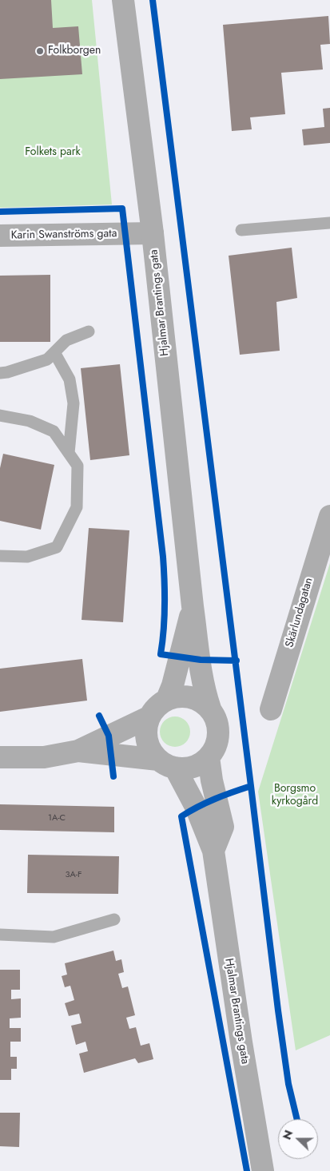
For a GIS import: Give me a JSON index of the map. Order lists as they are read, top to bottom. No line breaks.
{"streets":{"street":["Karin Swanströms gata","Hjalmar Brantings gata","Skärlundagatan"]},"crossings":[["Karin Swanströms gata","Hjalmar Brantings gata"]],"parks":["Folkets park","Borgsmo kyrkogård"],"places":["Folkborgen"],"house_numbers":["1A-C","3A-F"],"north":"left"}
